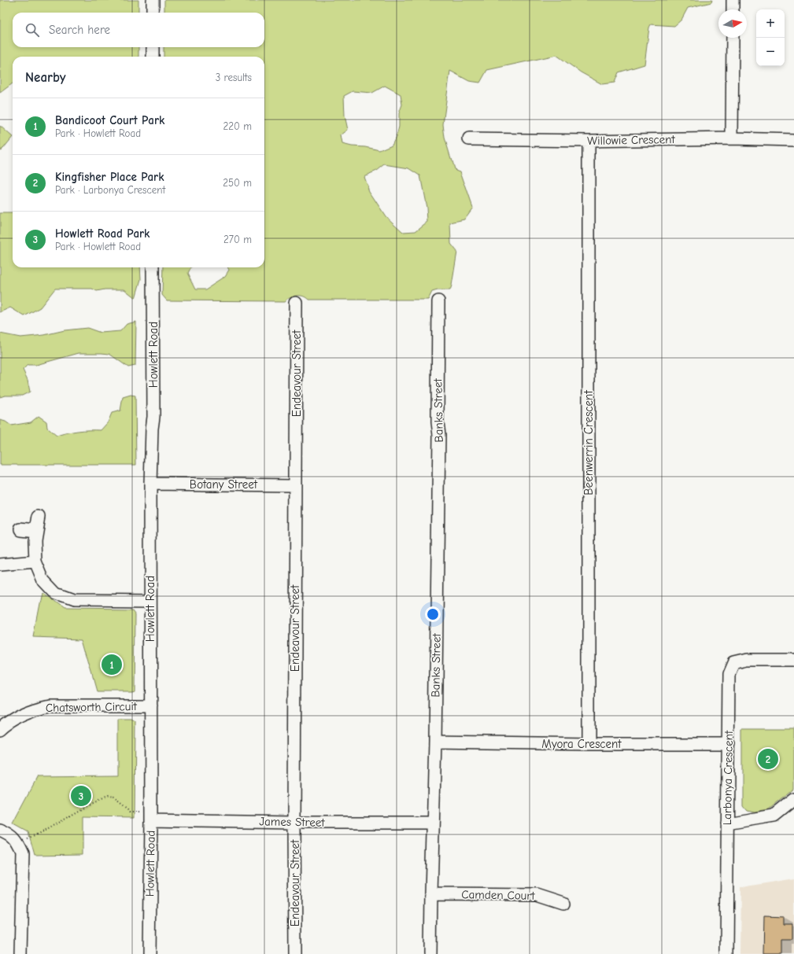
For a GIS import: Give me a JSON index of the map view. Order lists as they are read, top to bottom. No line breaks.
{"streets":{"street":["Willowie Crescent","Howlett Road","Endeavour Street","Banks Street","Beenwerrin Crescent","Botany Street","Chatsworth Circuit","Myora Crescent","Larbonya Crescent","James Street","Camden Court"]},"crossings":[["Willowie Crescent","Beenwerrin Crescent"],["Howlett Road","Botany Street"],["Howlett Road","Chatsworth Circuit"],["Howlett Road","James Street"],["Endeavour Street","Botany Street"],["Endeavour Street","James Street"],["Banks Street","Myora Crescent"],["Banks Street","James Street"],["Banks Street","Camden Court"],["Beenwerrin Crescent","Myora Crescent"],["Myora Crescent","Larbonya Crescent"]],"north":"right","page":{"map_buttons":["+","−"],"search":"Search here","heading":["Nearby","3 results"],"list":[{"mark":"1","name":"Bandicoot Court Park","note":"Park · Howlett Road","value":"220 m"},{"mark":"2","name":"Kingfisher Place Park","note":"Park · Larbonya Crescent","value":"250 m"},{"mark":"3","name":"Howlett Road Park","note":"Park · Howlett Road","value":"270 m"}],"pins":["1","2","3"]}}
